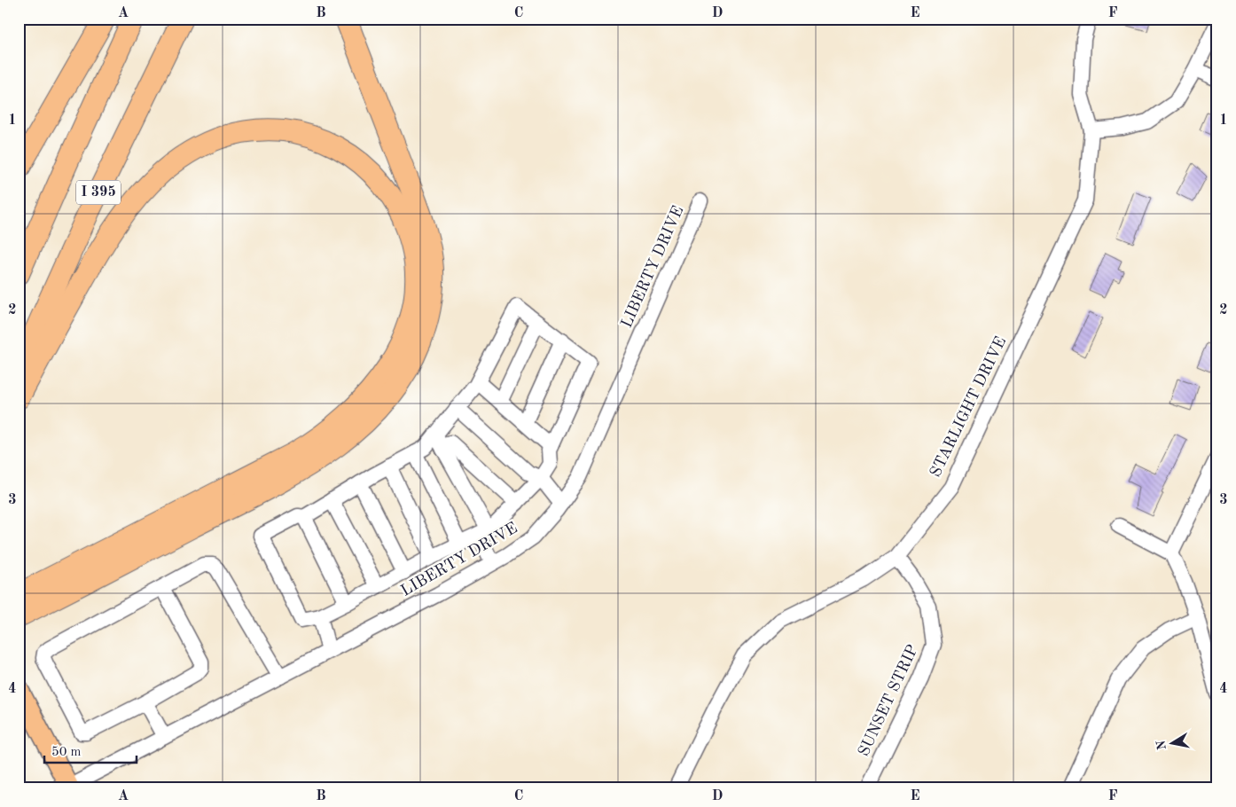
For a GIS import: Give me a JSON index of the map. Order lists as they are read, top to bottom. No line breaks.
{"streets":{"highway":["I 395"],"street":["LIBERTY DRIVE","STARLIGHT DRIVE","SUNSET STRIP"]},"crossings":[["STARLIGHT DRIVE","SUNSET STRIP"]],"scale_bar":"50 m","north":"left","grid":{"columns":["A","B","C","D","E","F"],"rows":["1","2","3","4"]}}
